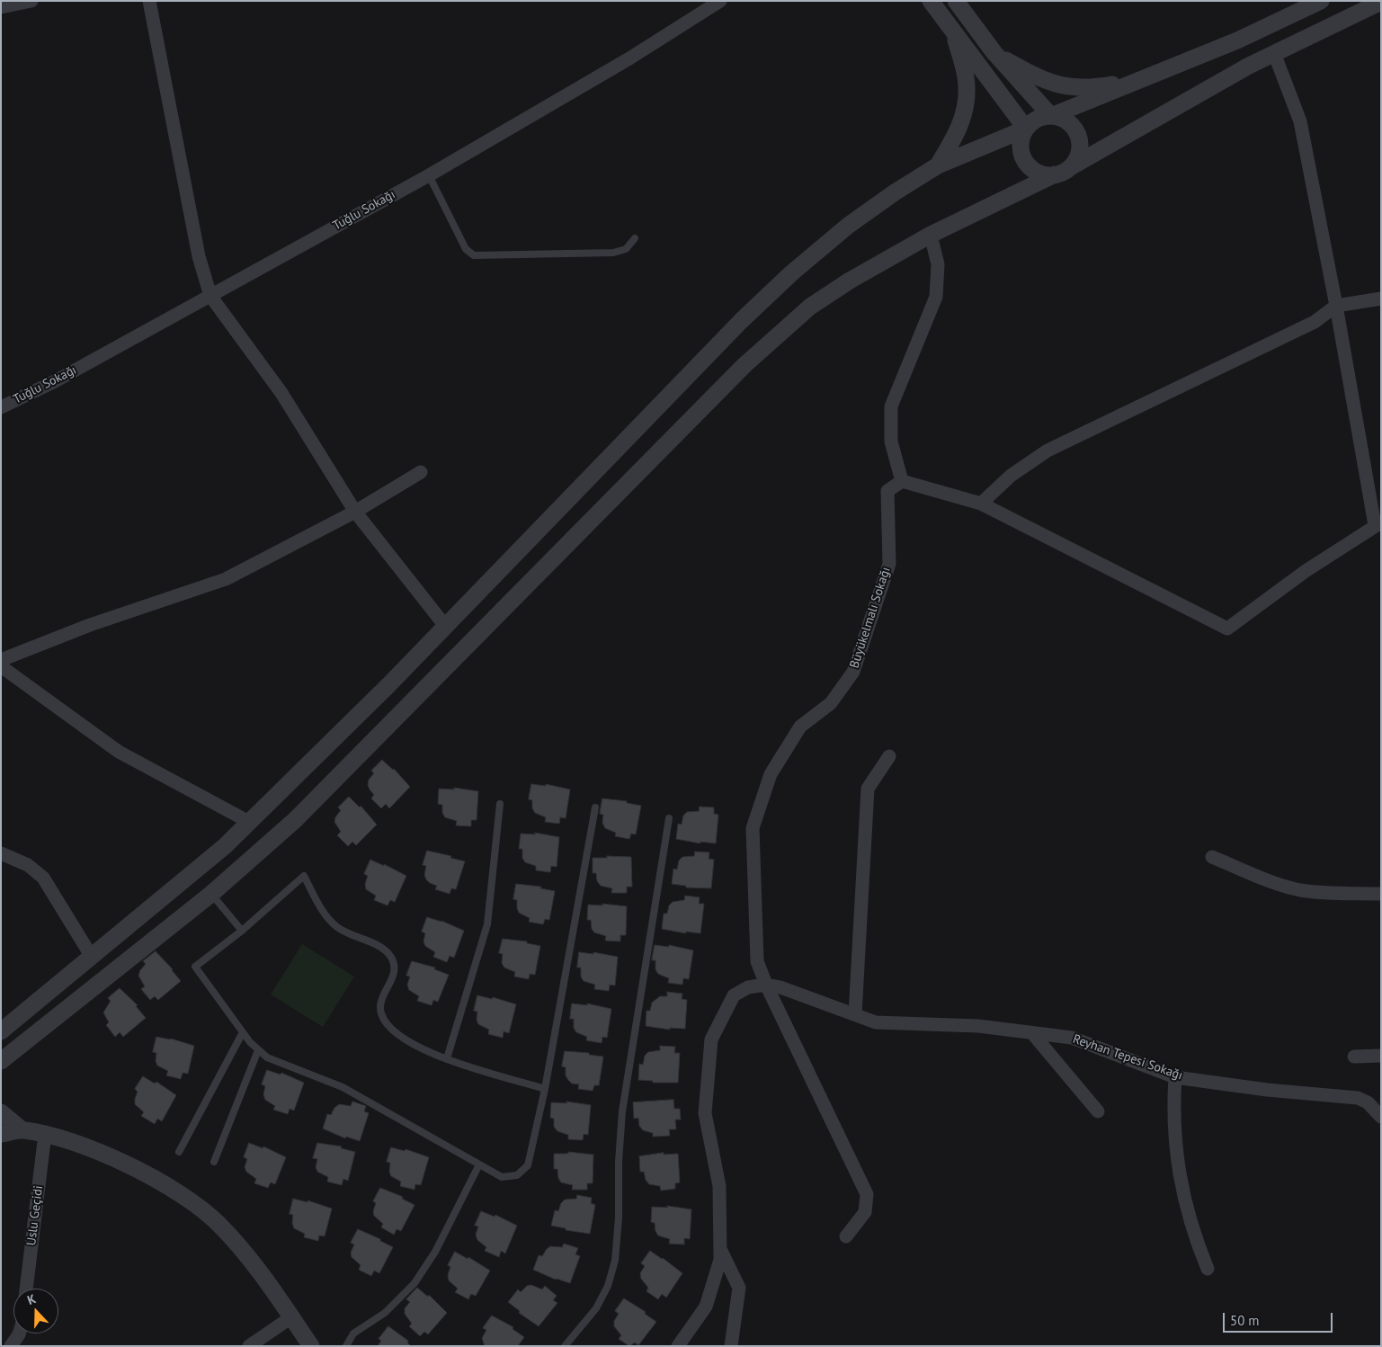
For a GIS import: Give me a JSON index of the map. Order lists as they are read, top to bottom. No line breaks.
{"streets":{"street":["Tuğlu Sokağı","Büyükelmalı Sokağı","Reyhan Tepesi Sokağı","Uslu Geçidi"]},"crossings":[["Büyükelmalı Sokağı","Reyhan Tepesi Sokağı"]],"scale_bar":"50 m","north":"top"}
